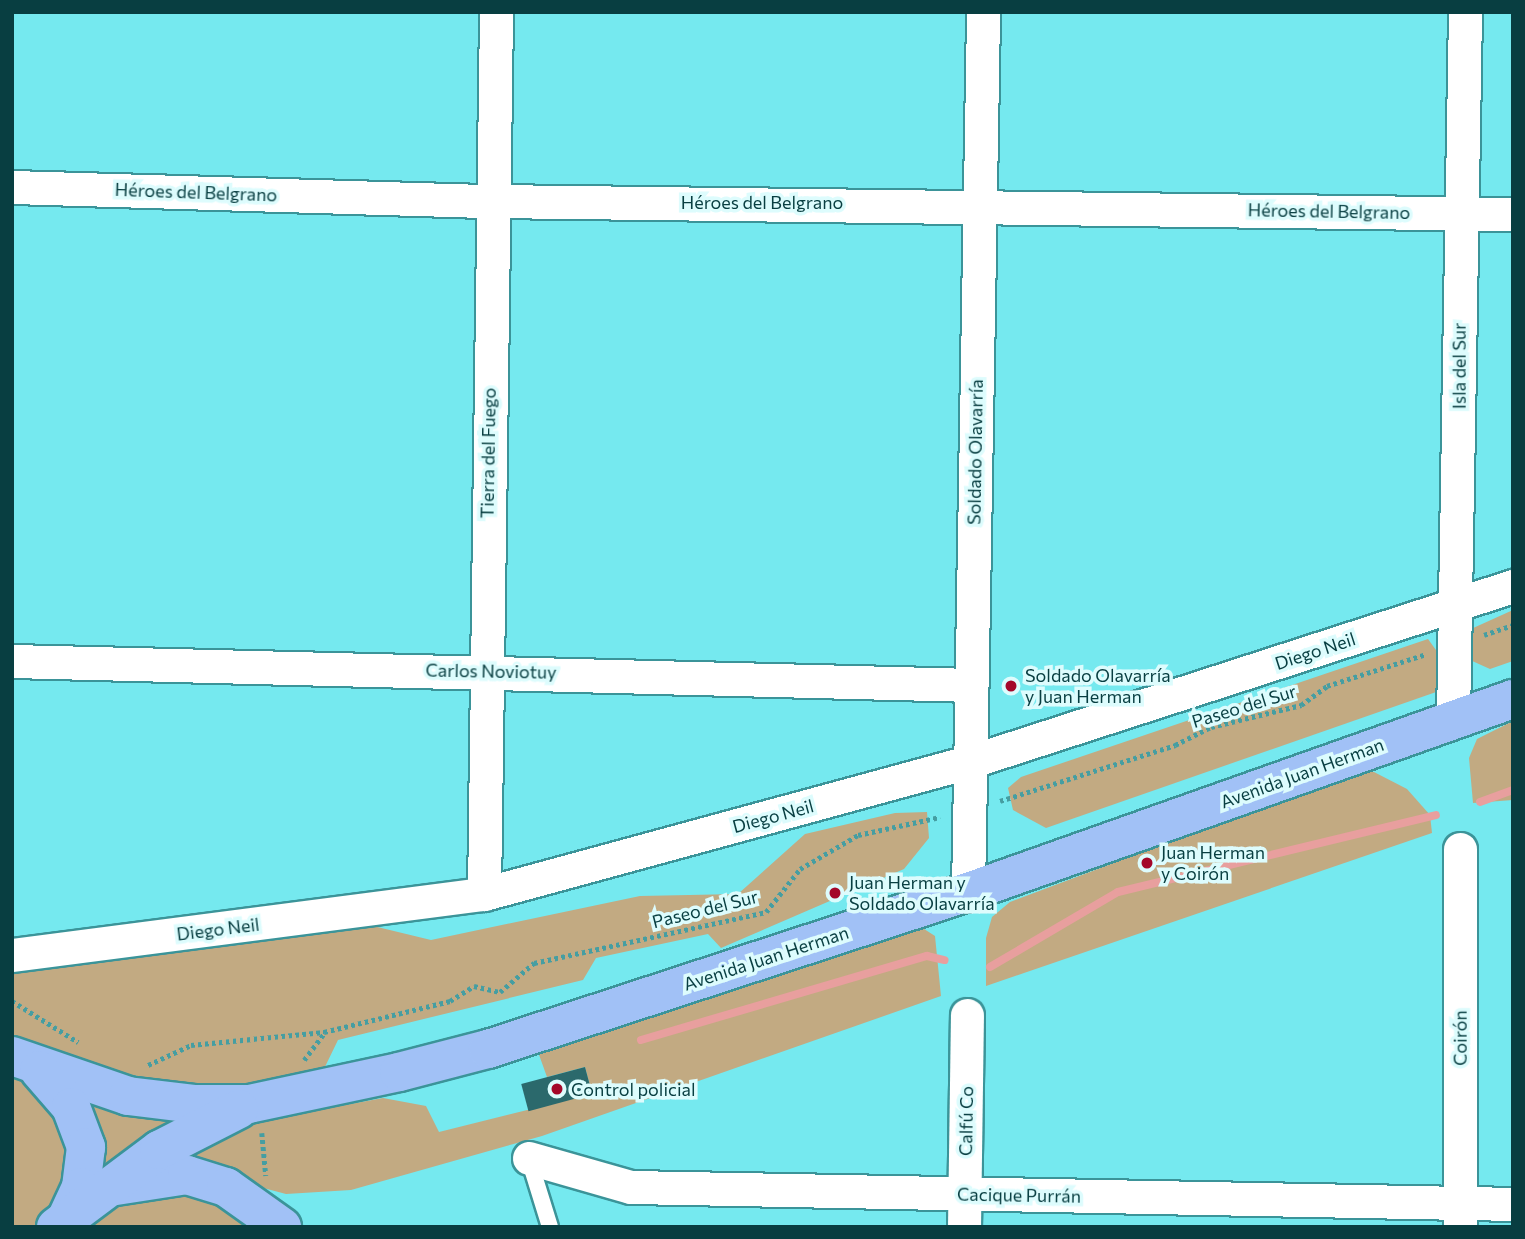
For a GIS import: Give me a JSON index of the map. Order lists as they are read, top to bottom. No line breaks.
{"streets":{"main road":["Avenida Juan Herman"],"street":["Héroes del Belgrano","Isla del Sur","Soldado Olavarría","Tierra del Fuego","Diego Neil","Carlos Noviotuy","Coirón","Calfú Co","Cacique Purrán"],"path":["Paseo del Sur"]},"crossings":[["Héroes del Belgrano","Isla del Sur"],["Héroes del Belgrano","Soldado Olavarría"],["Héroes del Belgrano","Tierra del Fuego"],["Isla del Sur","Diego Neil"],["Isla del Sur","Paseo del Sur"],["Isla del Sur","Avenida Juan Herman"],["Soldado Olavarría","Diego Neil"],["Soldado Olavarría","Carlos Noviotuy"],["Soldado Olavarría","Paseo del Sur"],["Soldado Olavarría","Avenida Juan Herman"],["Tierra del Fuego","Diego Neil"],["Tierra del Fuego","Carlos Noviotuy"],["Coirón","Cacique Purrán"],["Calfú Co","Cacique Purrán"]],"places":["Soldado Olavarría y Juan Herman","Juan Herman y Coirón","Juan Herman y Soldado Olavarría","Control policial"]}
